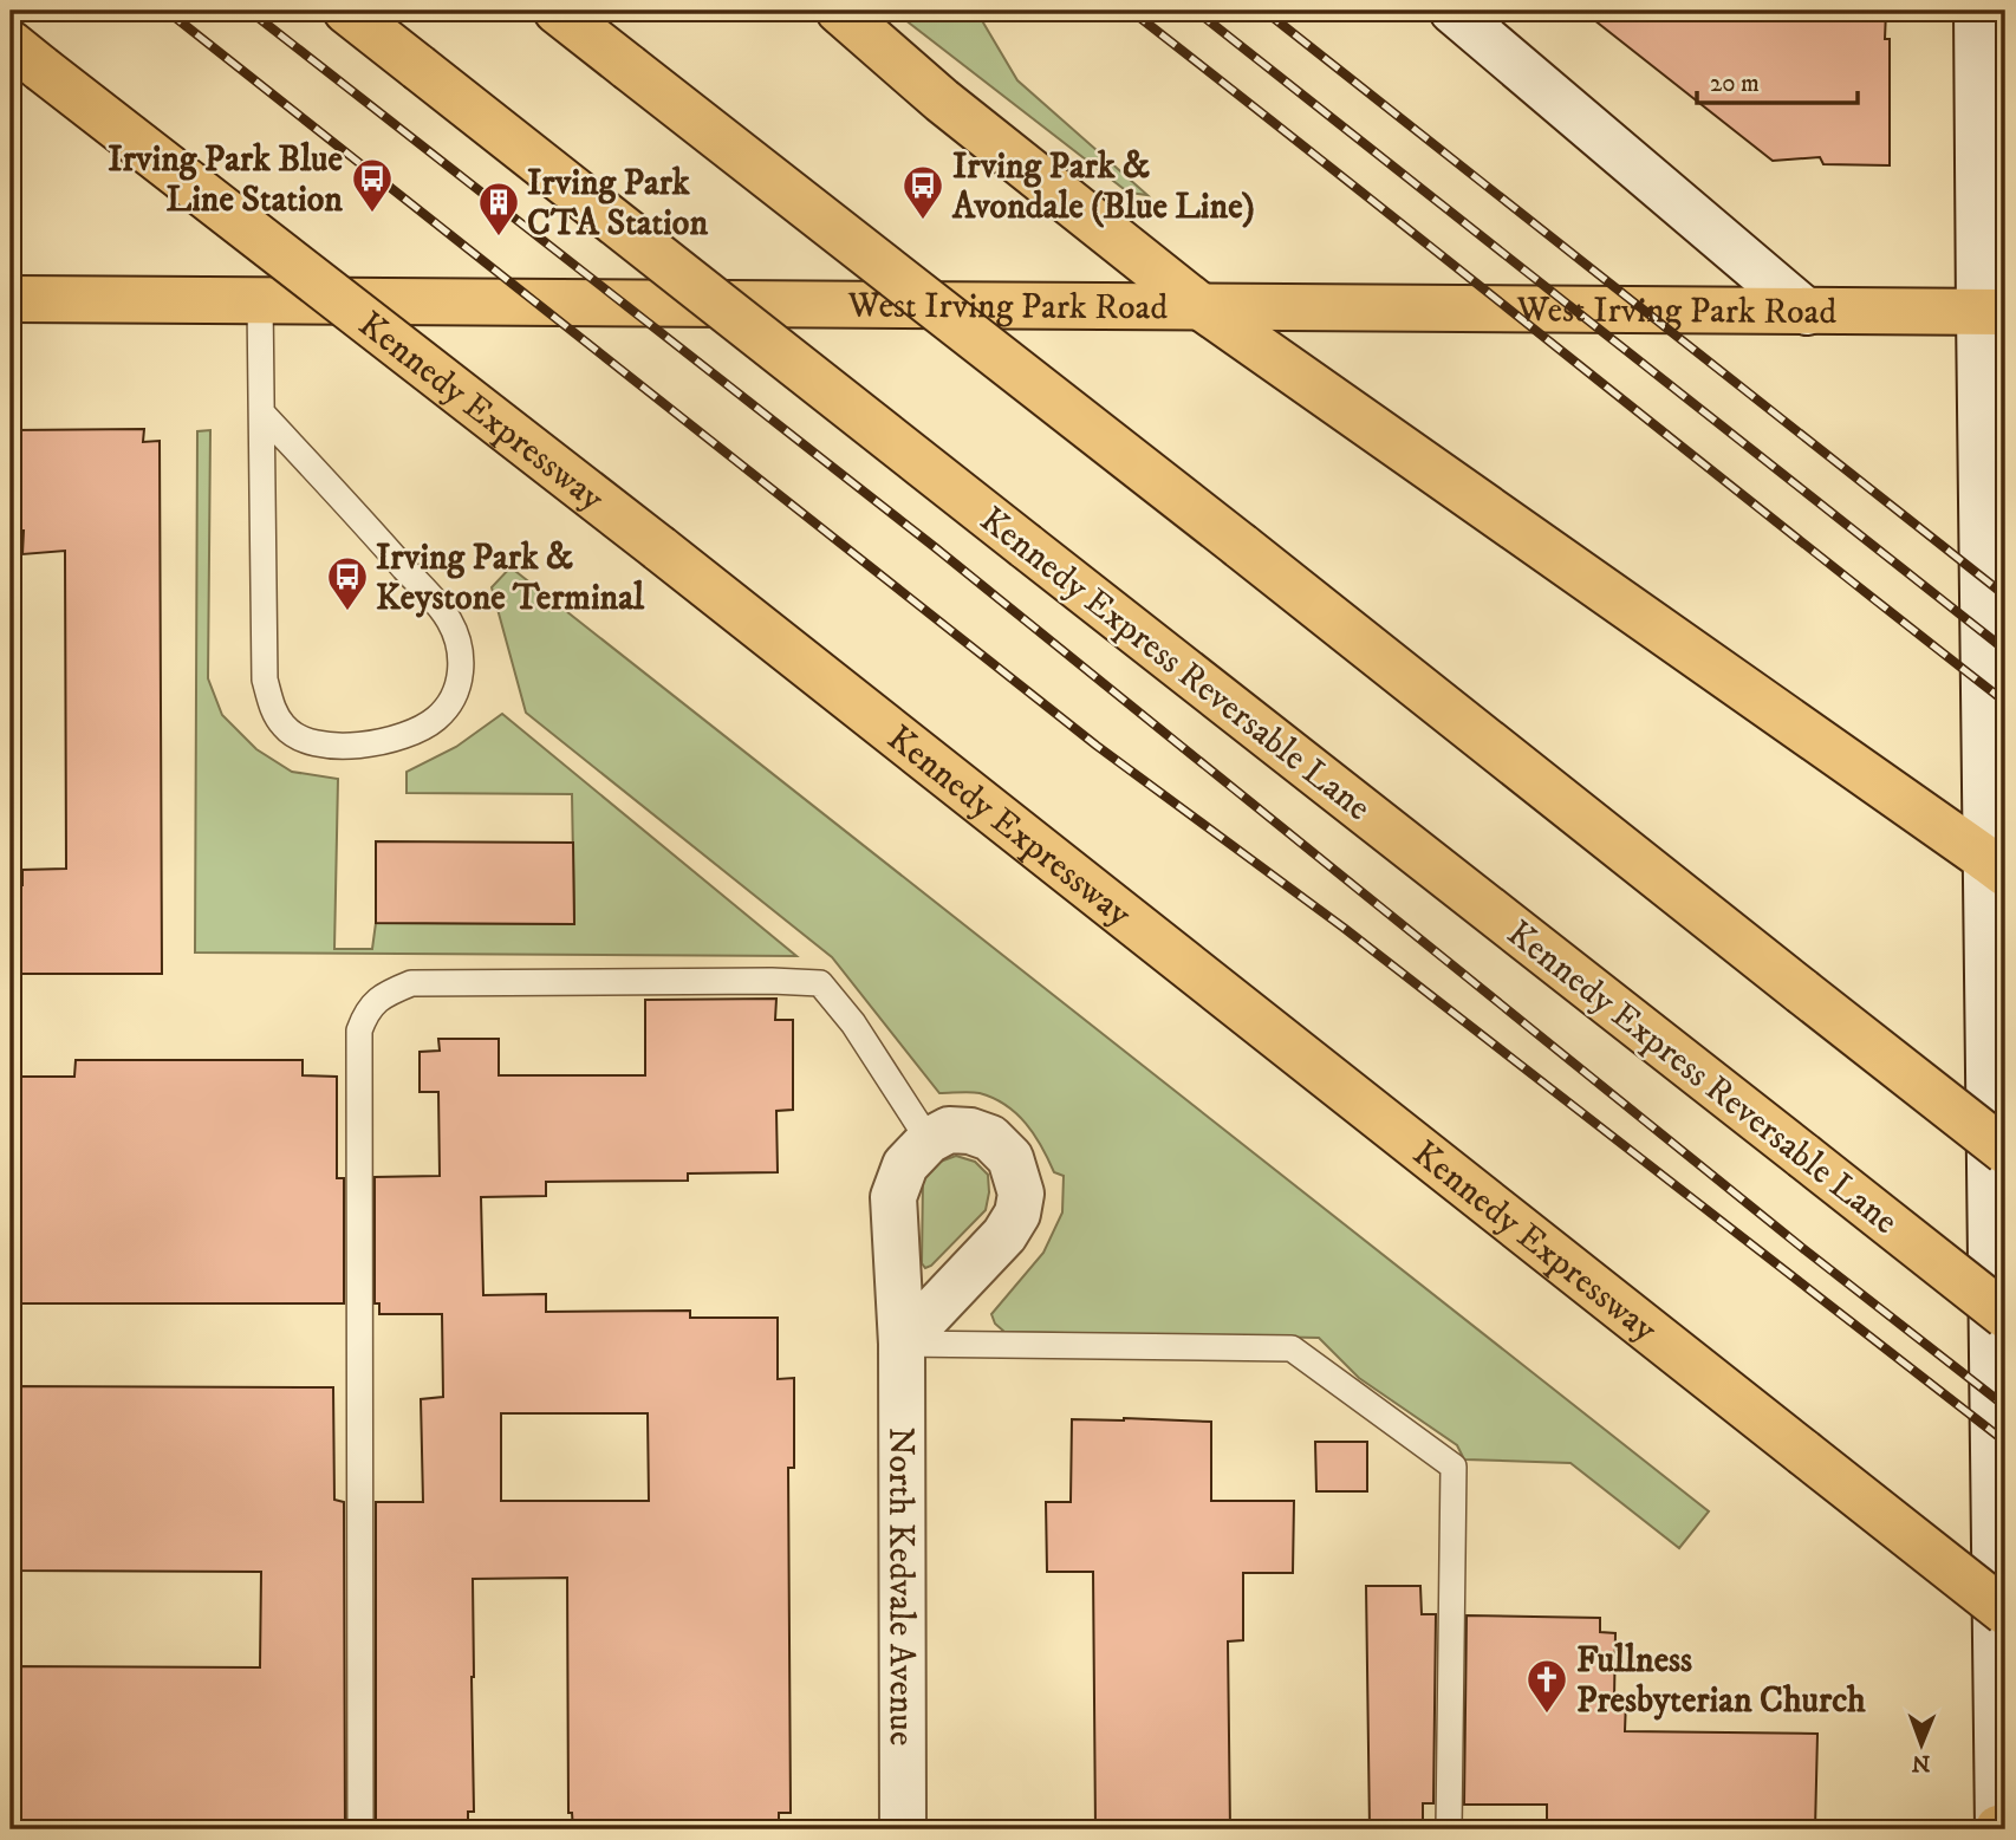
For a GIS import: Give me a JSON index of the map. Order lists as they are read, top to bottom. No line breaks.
{"streets":{"main road":["West Irving Park Road","Kennedy Expressway","Kennedy Express Reversable Lane"],"street":["North Kedvale Avenue"]},"places":{"bus stop":["Irving Park Blue Line Station","Irving Park & Avondale (Blue Line)","Irving Park & Keystone Terminal"],"building":["Irving Park CTA Station"],"church":["Fullness Presbyterian Church"]},"scale_bar":"20 m","north":"bottom"}
